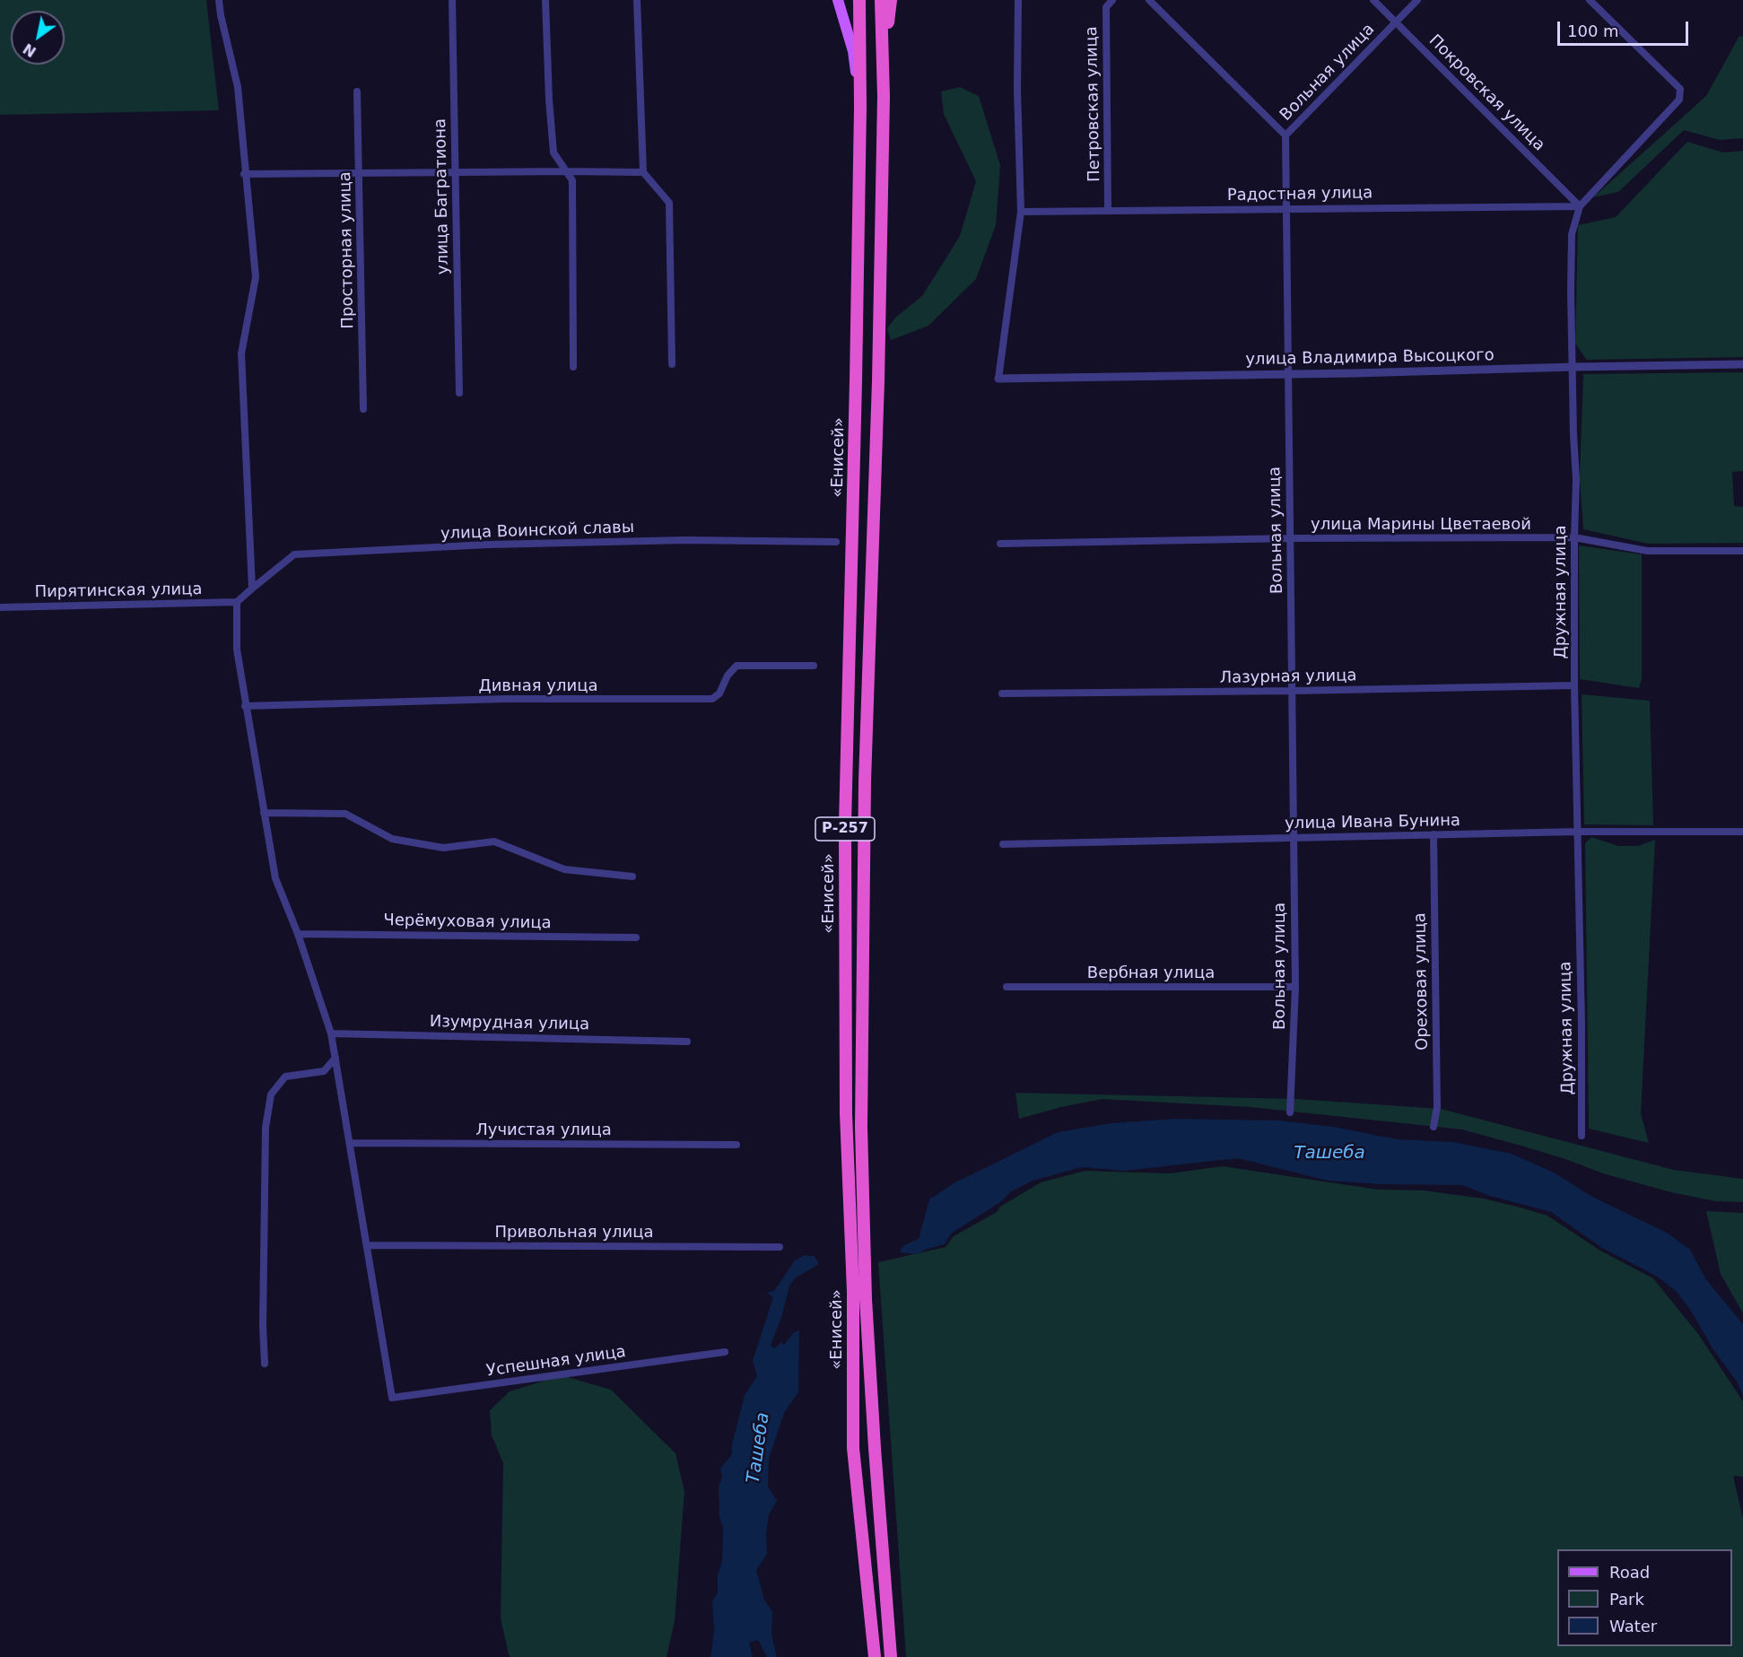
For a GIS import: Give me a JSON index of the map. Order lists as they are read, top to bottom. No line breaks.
{"streets":{"highway":["«Енисей»","Р-257"],"street":["Вольная улица","Покровская улица","Петровская улица","Радостная улица","улица Багратиона","Просторная улица","улица Владимира Высоцкого","улица Марины Цветаевой","улица Воинской славы","Пирятинская улица","Дружная улица","Лазурная улица","Дивная улица","улица Ивана Бунина","Черёмуховая улица","Вербная улица","Ореховая улица","Изумрудная улица","Лучистая улица","Привольная улица","Успешная улица"]},"crossings":[["Вольная улица","Покровская улица"],["Вольная улица","Радостная улица"],["Вольная улица","улица Владимира Высоцкого"],["Вольная улица","улица Марины Цветаевой"],["Вольная улица","Лазурная улица"],["Вольная улица","улица Ивана Бунина"],["Вольная улица","Вербная улица"],["Покровская улица","Радостная улица"],["Покровская улица","Дружная улица"],["Петровская улица","Радостная улица"],["Радостная улица","Дружная улица"],["улица Владимира Высоцкого","Дружная улица"],["улица Марины Цветаевой","Дружная улица"],["улица Воинской славы","Пирятинская улица"],["Дружная улица","Лазурная улица"],["Дружная улица","улица Ивана Бунина"],["улица Ивана Бунина","Ореховая улица"],["Привольная улица","Успешная улица"]],"water":["Ташеба"],"legend":["Road","Park","Water"],"scale_bar":"100 m","north":"bottom left"}
